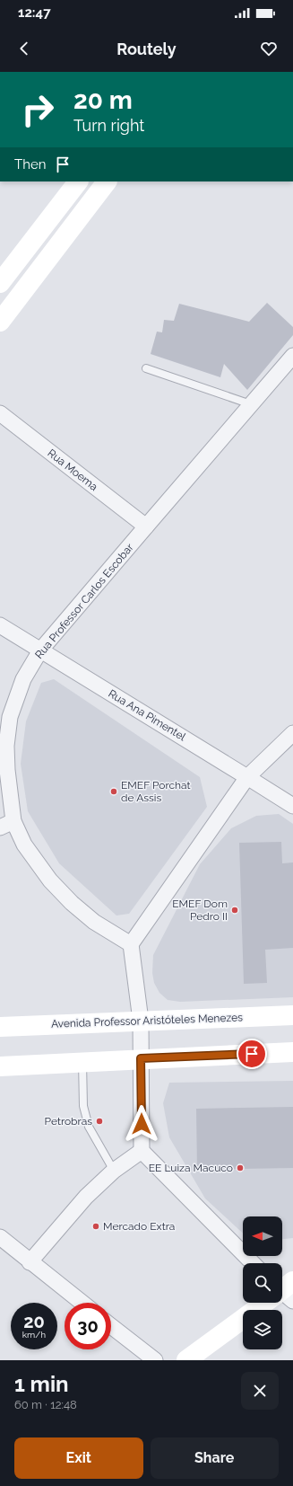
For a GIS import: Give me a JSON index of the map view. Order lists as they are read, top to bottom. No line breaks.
{"streets":{"main road":["Avenida Professor Aristóteles Menezes"],"street":["Rua Moema","Rua Professor Carlos Escobar","Rua Ana Pimentel"]},"crossings":[["Rua Moema","Rua Professor Carlos Escobar"],["Rua Professor Carlos Escobar","Rua Ana Pimentel"]],"places":["EMEF Porchat de Assis","EMEF Dom Pedro II","Petrobras","EE Luiza Macuco","Mercado Extra"],"north":"left","page":{"status":"12:47","header":"Routely","turn":["20 m","Turn right"],"then":"Then","speed":"20 km/h","limit":"30","heading":["1 min","60 m · 12:48"],"buttons":["Exit","Share"]}}
